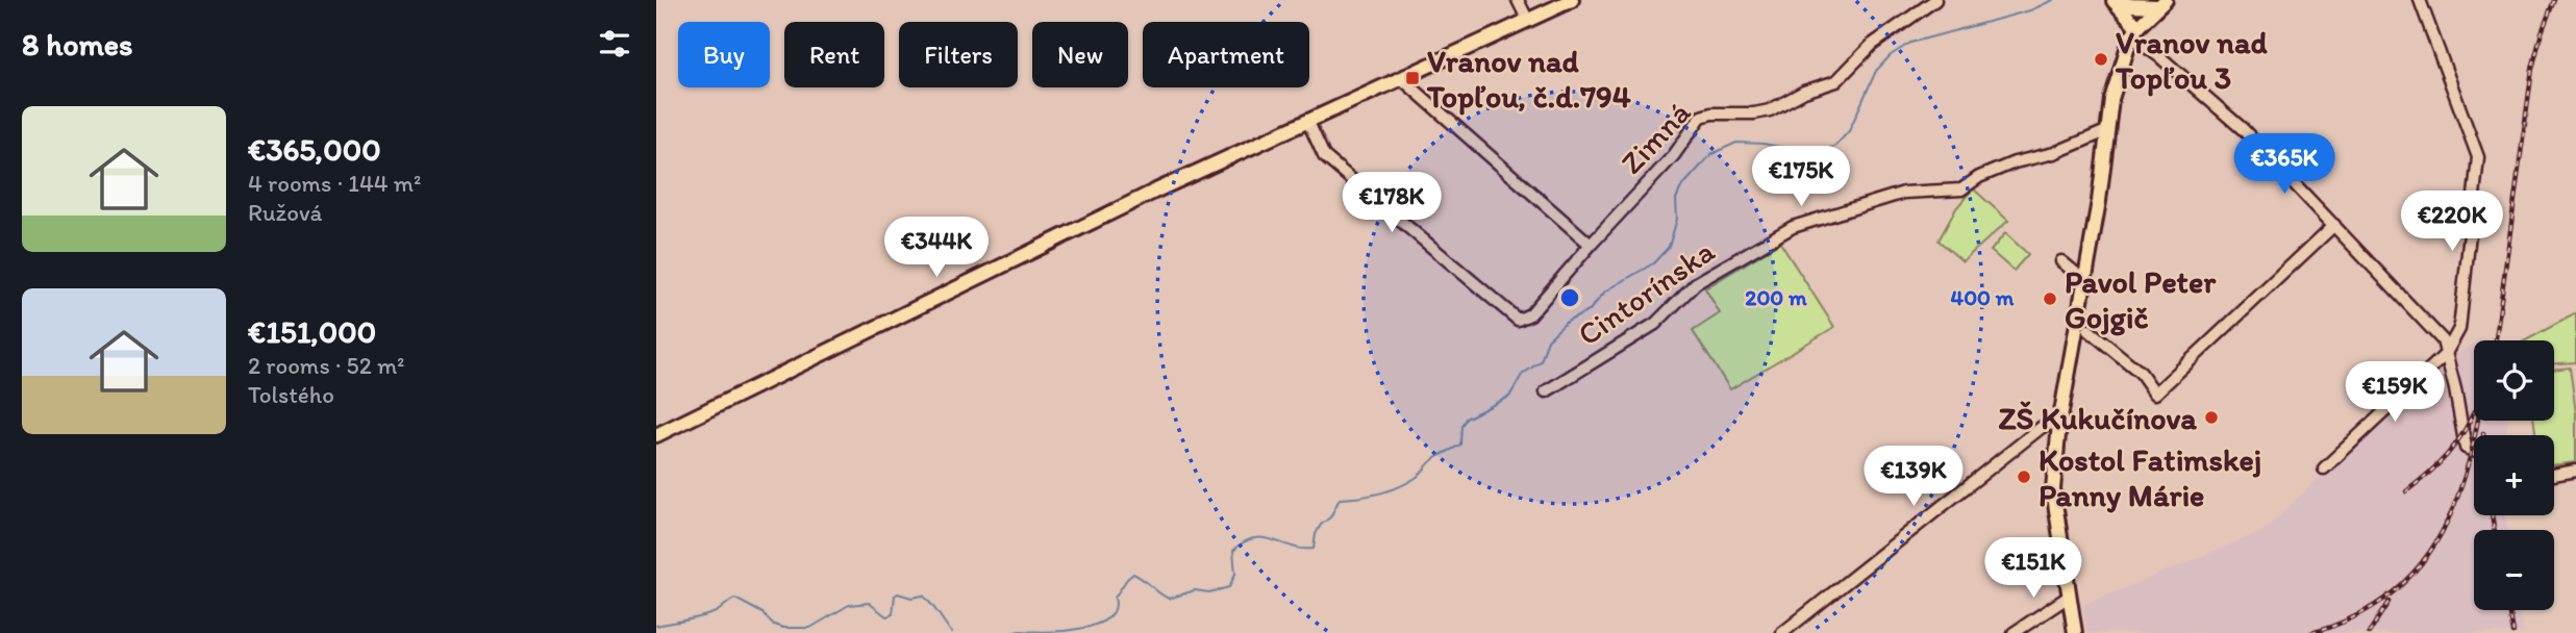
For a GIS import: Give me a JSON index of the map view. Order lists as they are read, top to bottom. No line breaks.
{"streets":{"street":["Zimná","Cintorínska"]},"places":{"other":["Vranov nad Topľou 3","Pavol Peter Gojgič","ZŠ Kukučínova","Kostol Fatimskej Panny Márie"],"transit":["Vranov nad Topľou, č.d.794"]},"page":{"heading":"8 homes","chip":["Buy","Rent","Filters","New","Apartment"],"list":[{"name":"€365,000","note":"4 rooms · 144 m² · Ružová"},{"name":"€151,000","note":"2 rooms · 52 m² · Tolstého"}],"price":["€365K","€175K","€178K","€220K","€344K","€159K","€139K","€151K"],"map_buttons":["+","−"]},"rings":["200 m","400 m"]}
